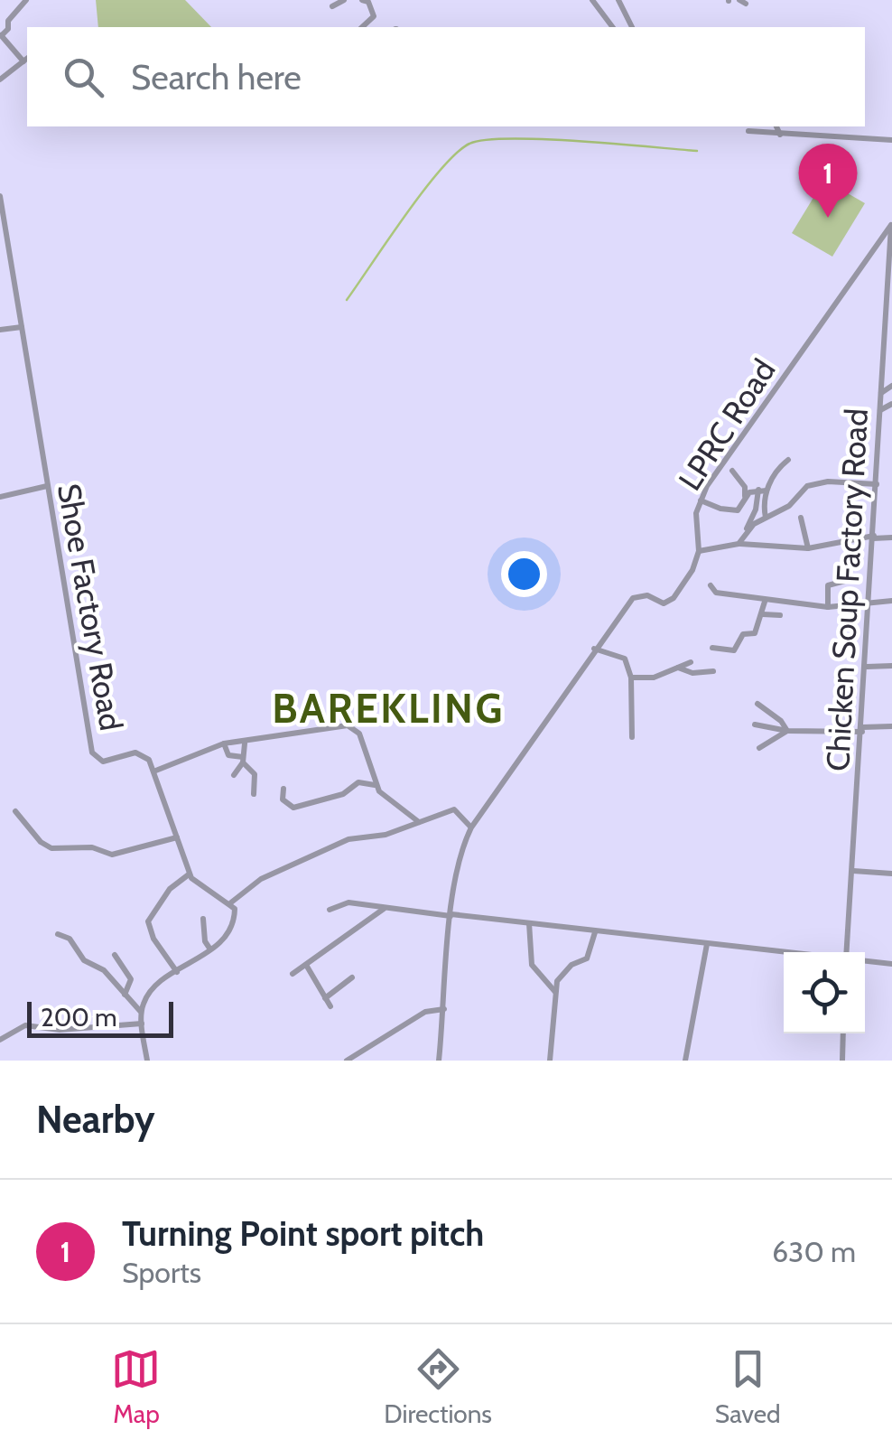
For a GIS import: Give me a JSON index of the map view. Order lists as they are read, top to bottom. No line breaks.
{"streets":{"street":["LPRC Road","Chicken Soup Factory Road","Shoe Factory Road"]},"crossings":[["LPRC Road","Chicken Soup Factory Road"]],"districts":["BAREKLING"],"scale_bar":"200 m","page":{"search":"Search here","pins":"1","scale":"200 m","heading":"Nearby","list":[{"mark":"1","name":"Turning Point sport pitch","note":"Sports","value":"630 m"}],"nav":["Map","Directions","Saved"]}}
